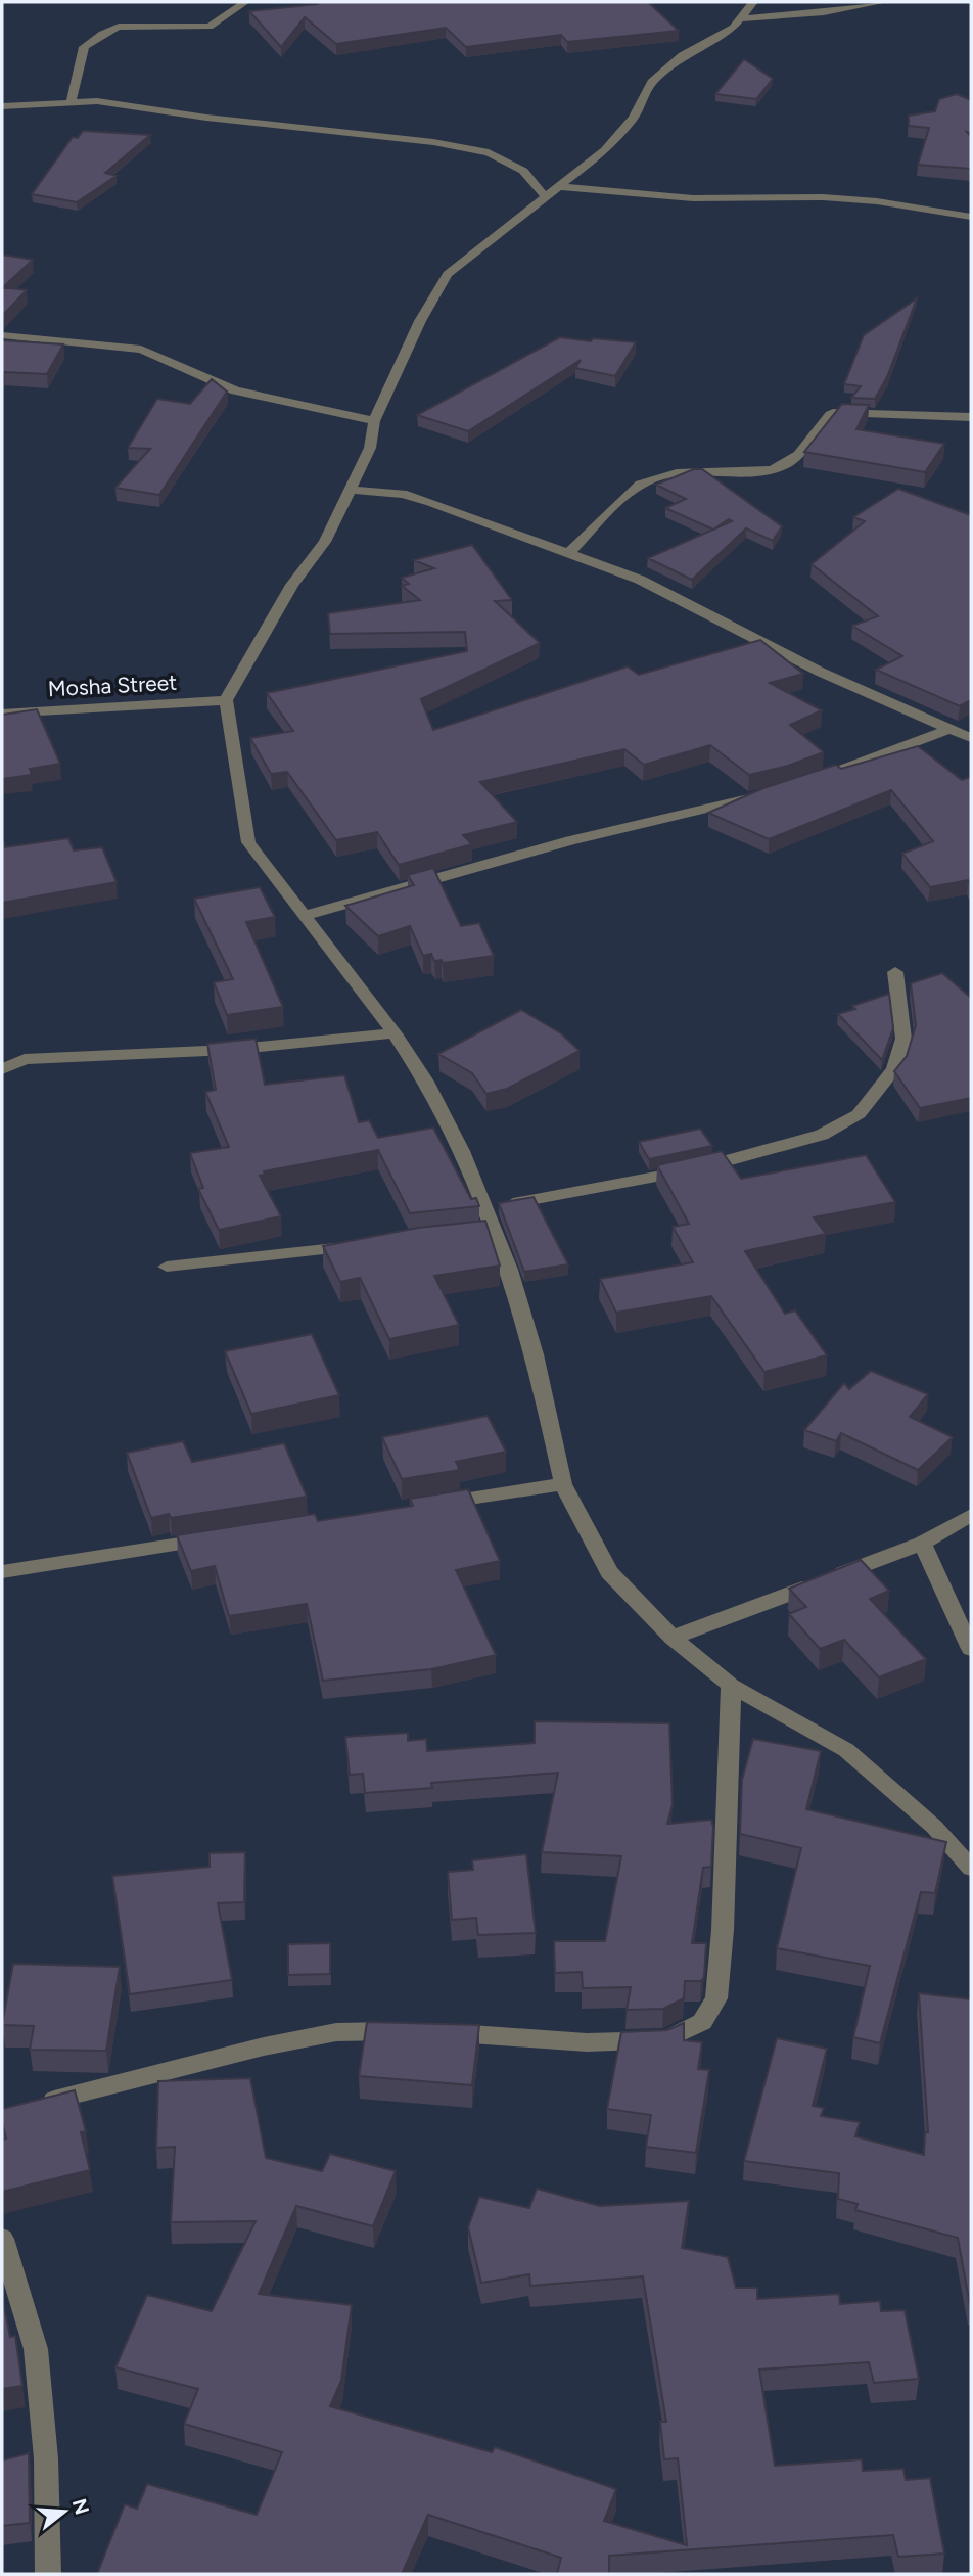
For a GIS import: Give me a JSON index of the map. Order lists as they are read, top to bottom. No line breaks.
{"streets":{"street":["Mosha Street"]},"north":"right"}
